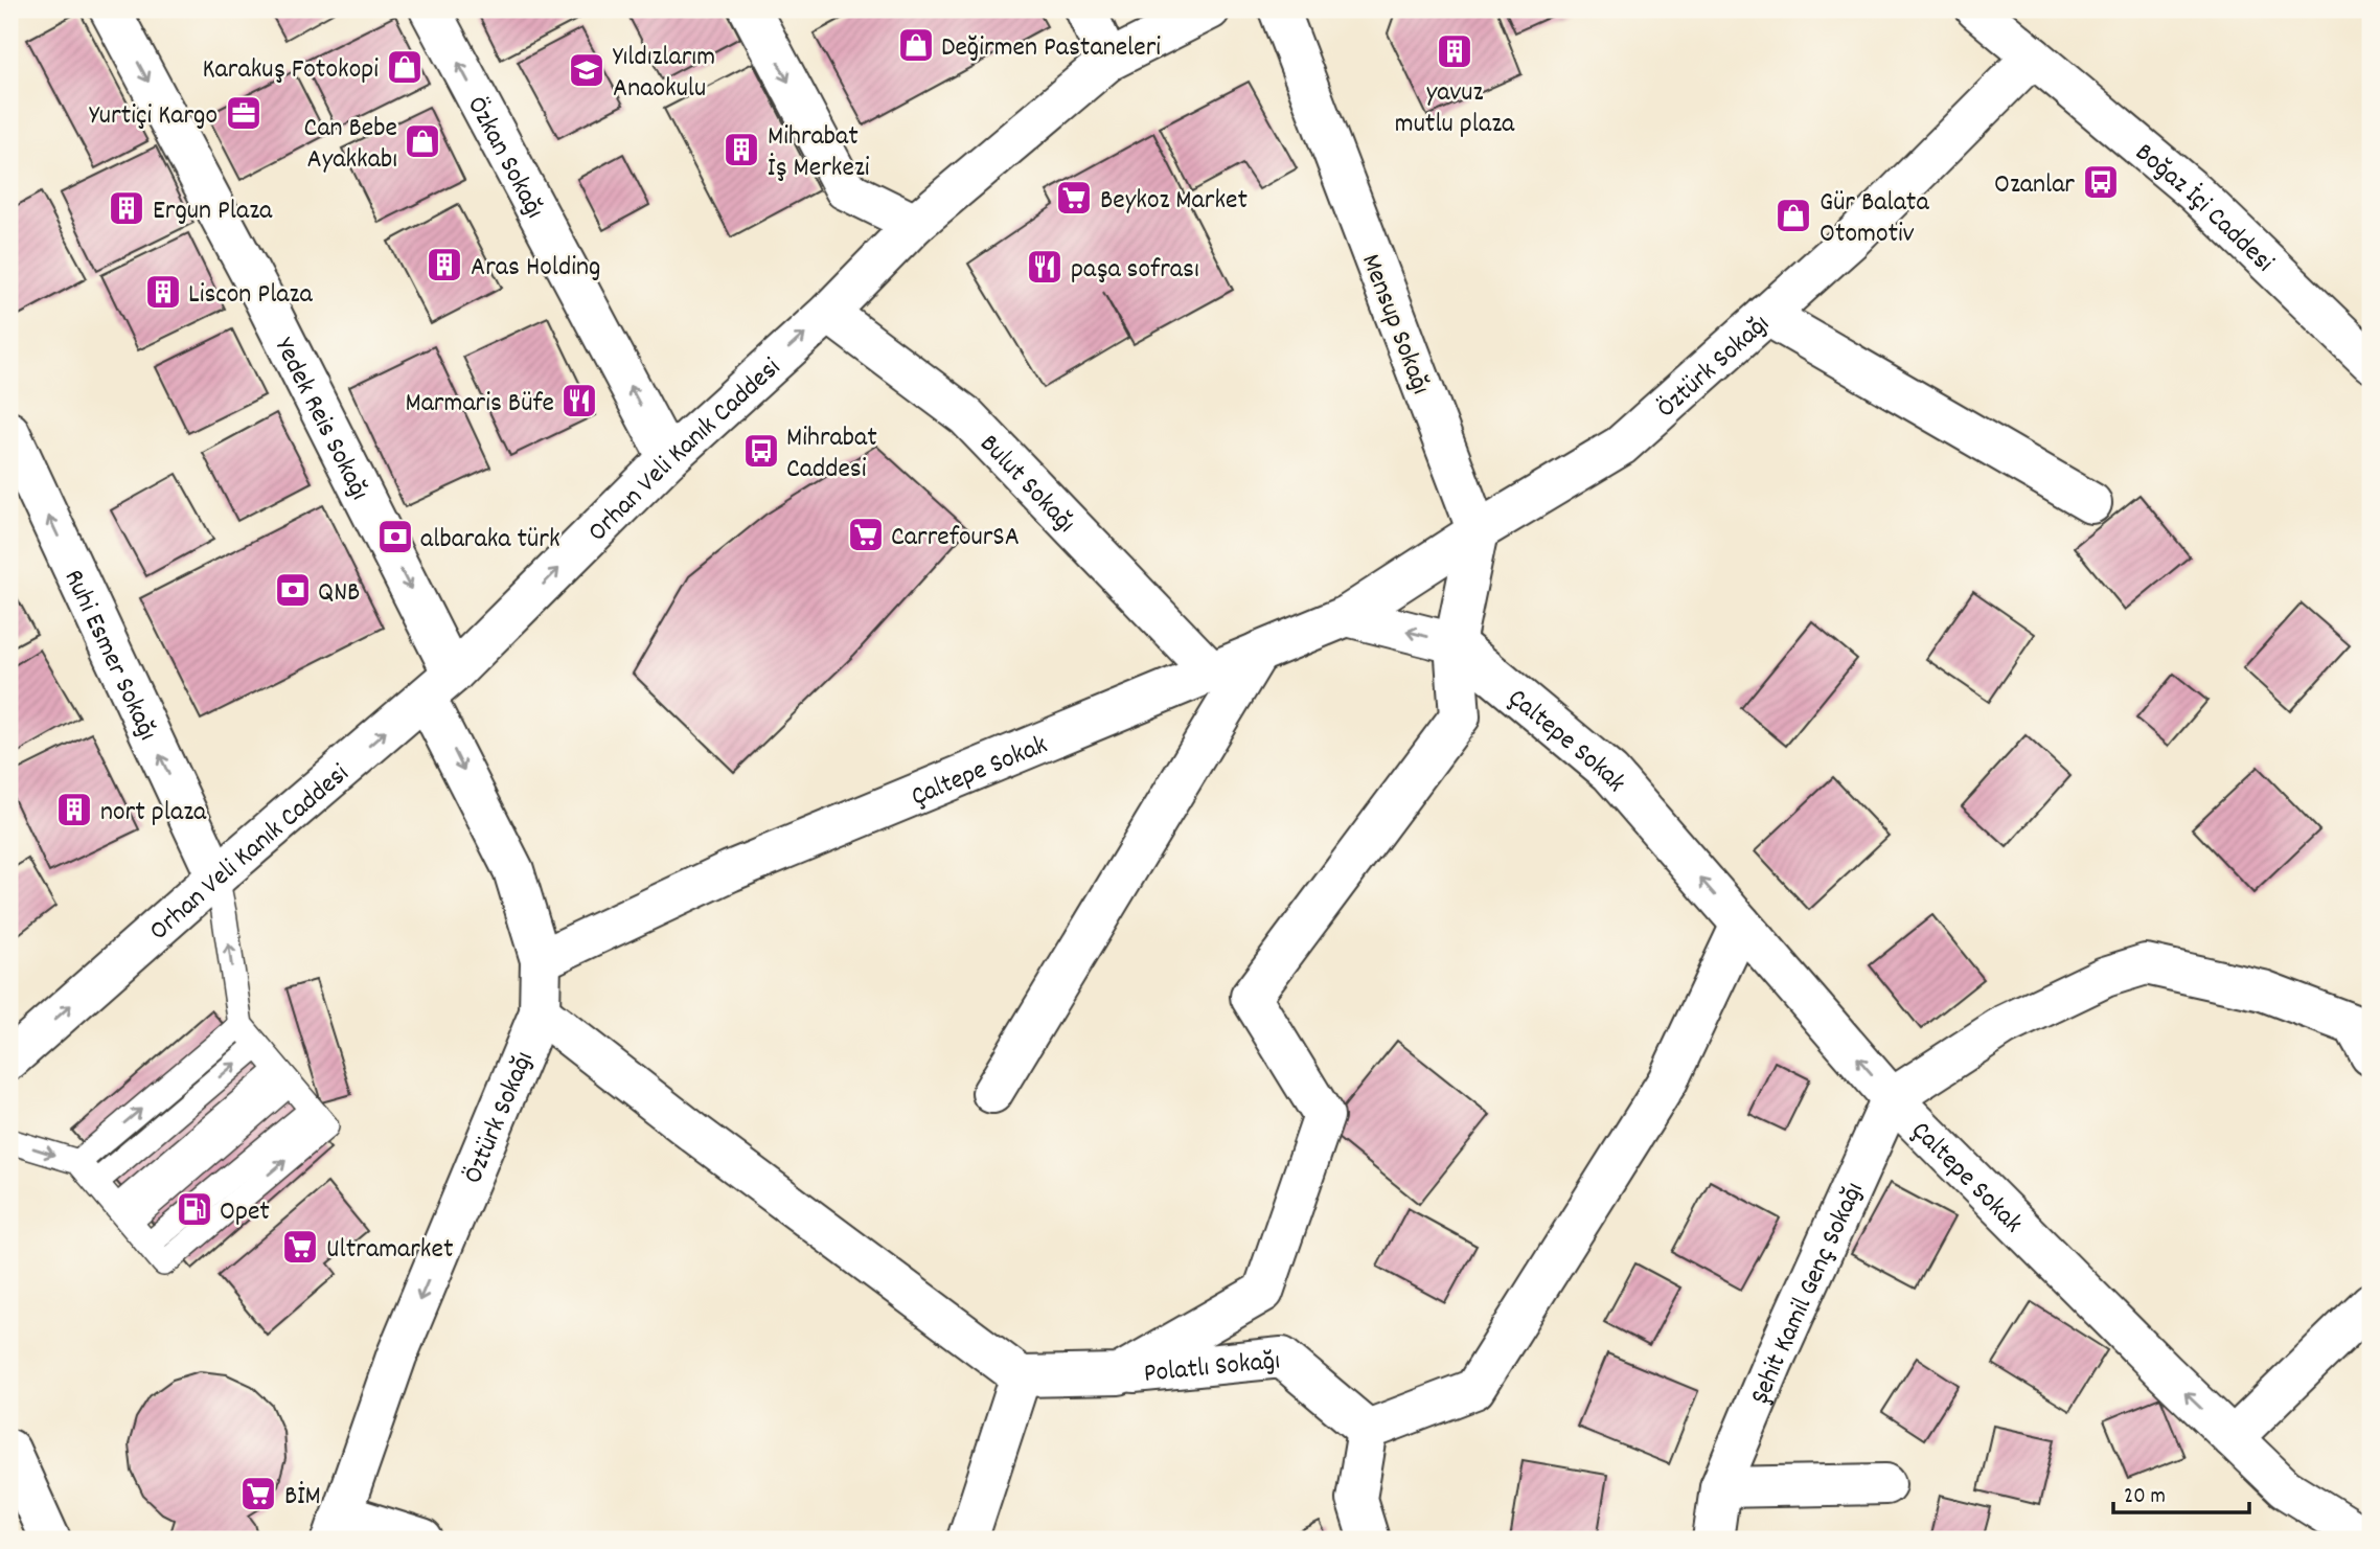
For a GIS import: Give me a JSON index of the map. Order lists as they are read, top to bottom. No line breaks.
{"streets":{"street":["Özkan Sokağı","Boğaz İçi Caddesi","Mensup Sokağı","Öztürk Sokağı","Yedek Reis Sokağı","Orhan Veli Kanık Caddesi","Bulut Sokağı","Ruhi Esmer Sokağı","Çaltepe Sokak","Şehit Kamil Genç Sokağı","Polatlı Sokağı"]},"crossings":[["Özkan Sokağı","Orhan Veli Kanık Caddesi"],["Boğaz İçi Caddesi","Öztürk Sokağı"],["Mensup Sokağı","Öztürk Sokağı"],["Öztürk Sokağı","Yedek Reis Sokağı"],["Öztürk Sokağı","Orhan Veli Kanık Caddesi"],["Öztürk Sokağı","Çaltepe Sokak"],["Yedek Reis Sokağı","Orhan Veli Kanık Caddesi"],["Orhan Veli Kanık Caddesi","Bulut Sokağı"],["Orhan Veli Kanık Caddesi","Ruhi Esmer Sokağı"],["Bulut Sokağı","Çaltepe Sokak"],["Çaltepe Sokak","Şehit Kamil Genç Sokağı"]],"one_way":["Öztürk Sokağı","Yedek Reis Sokağı","Orhan Veli Kanık Caddesi","Ruhi Esmer Sokağı","Çaltepe Sokak"],"places":{"shop":["Değirmen Pastaneleri","Karakuş Fotokopi","Can Bebe Ayakkabı","Gür Balata Otomotiv"],"building":["yavuz mutlu plaza","Mihrabat İş Merkezi","Ergun Plaza","Aras Holding","Liscon Plaza","nort plaza"],"school or university":["Yıldızlarım Anaokulu"],"office":["Yurtiçi Kargo"],"bus stop":["Ozanlar","Mihrabat Caddesi"],"supermarket":["Beykoz Market","CarrefourSA","Ultramarket","BİM"],"restaurant":["paşa sofrası","Marmaris Büfe"],"bank":["albaraka türk","QNB"],"fuel station":["Opet"]},"scale_bar":"20 m"}
